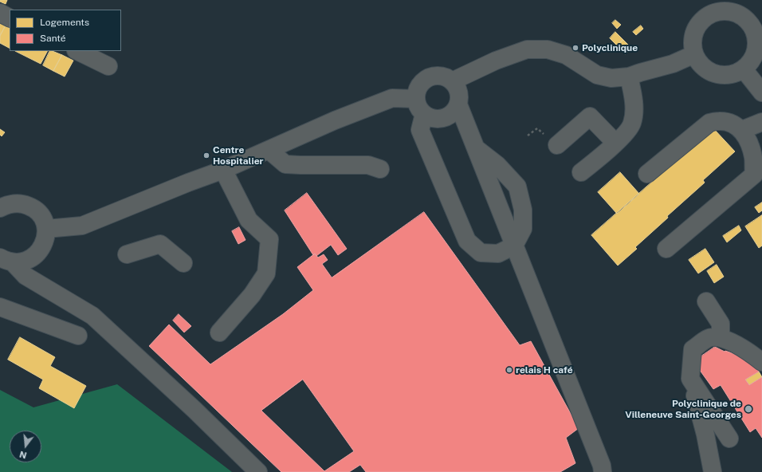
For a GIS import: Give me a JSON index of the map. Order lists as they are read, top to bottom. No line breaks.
{"places":["Polyclinique","Centre Hospitalier","relais H café","Polyclinique de Villeneuve Saint-Georges"],"legend":["Logements","Santé"],"north":"bottom"}
